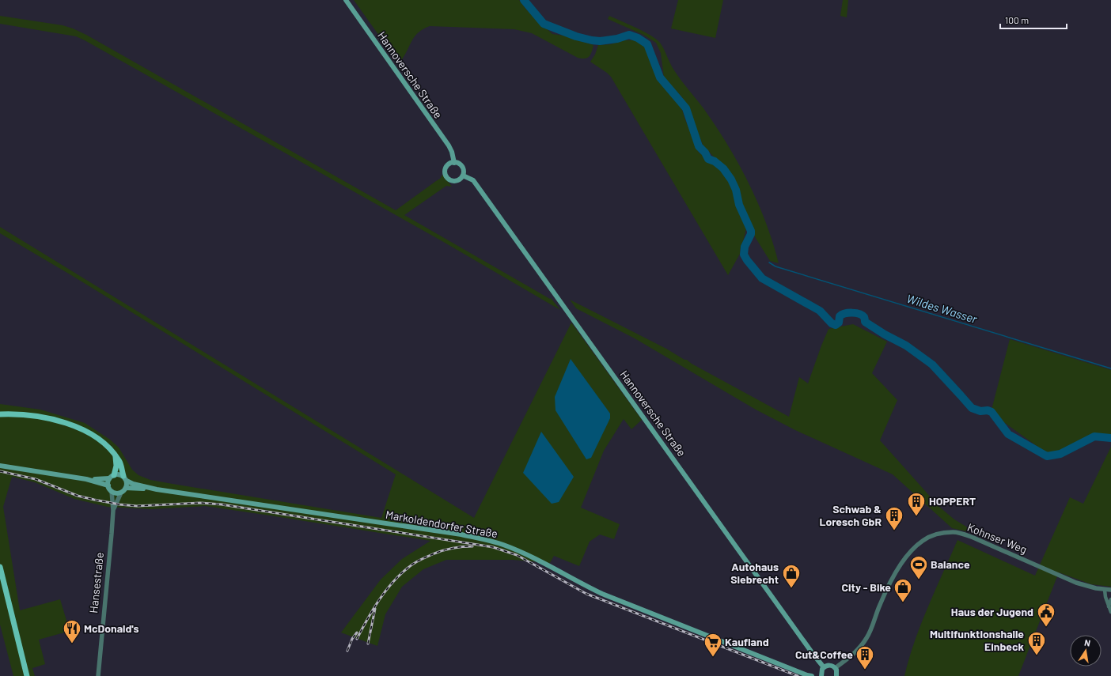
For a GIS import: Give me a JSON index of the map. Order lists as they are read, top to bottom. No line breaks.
{"streets":{"main road":["Hannoversche Straße","Markoldendorfer Straße"],"street":["Kohnser Weg","Hansestraße"]},"crossings":[["Markoldendorfer Straße","Hansestraße"]],"water":["Wildes Wasser"],"places":{"building":["HOPPERT","Schwab & Loresch GbR","Multifunktionshalle Einbeck","Cut&Coffee"],"sports":["Balance"],"shop":["Autohaus Siebrecht","City - Bike"],"public building":["Haus der Jugend"],"restaurant":["McDonald's"],"supermarket":["Kaufland"]},"scale_bar":"100 m","north":"top"}
